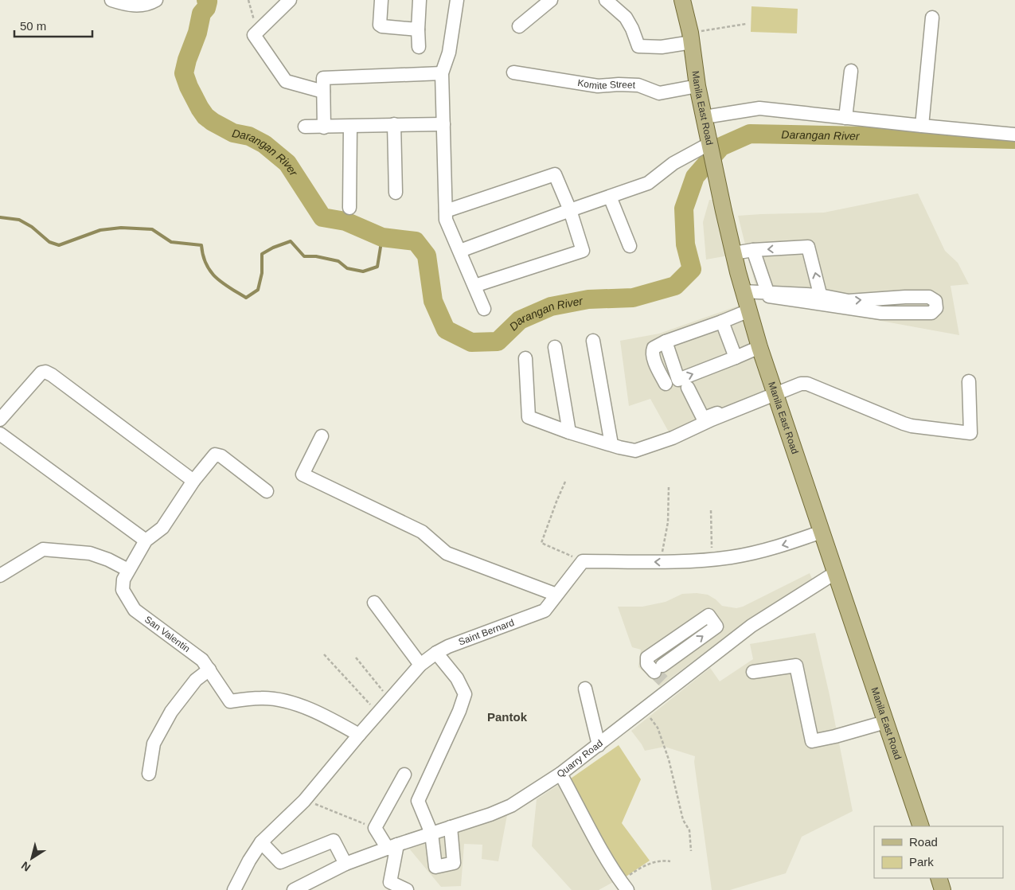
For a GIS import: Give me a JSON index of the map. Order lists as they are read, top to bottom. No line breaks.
{"streets":{"main road":["Manila East Road"],"street":["Komite Street","Saint Bernard","San Valentin","Quarry Road"]},"crossings":[["Komite Street","Manila East Road"],["Manila East Road","Quarry Road"],["Saint Bernard","San Valentin"]],"districts":["Pantok"],"water":["Darangan River"],"legend":["Road","Park"],"scale_bar":"50 m","north":"bottom left"}
